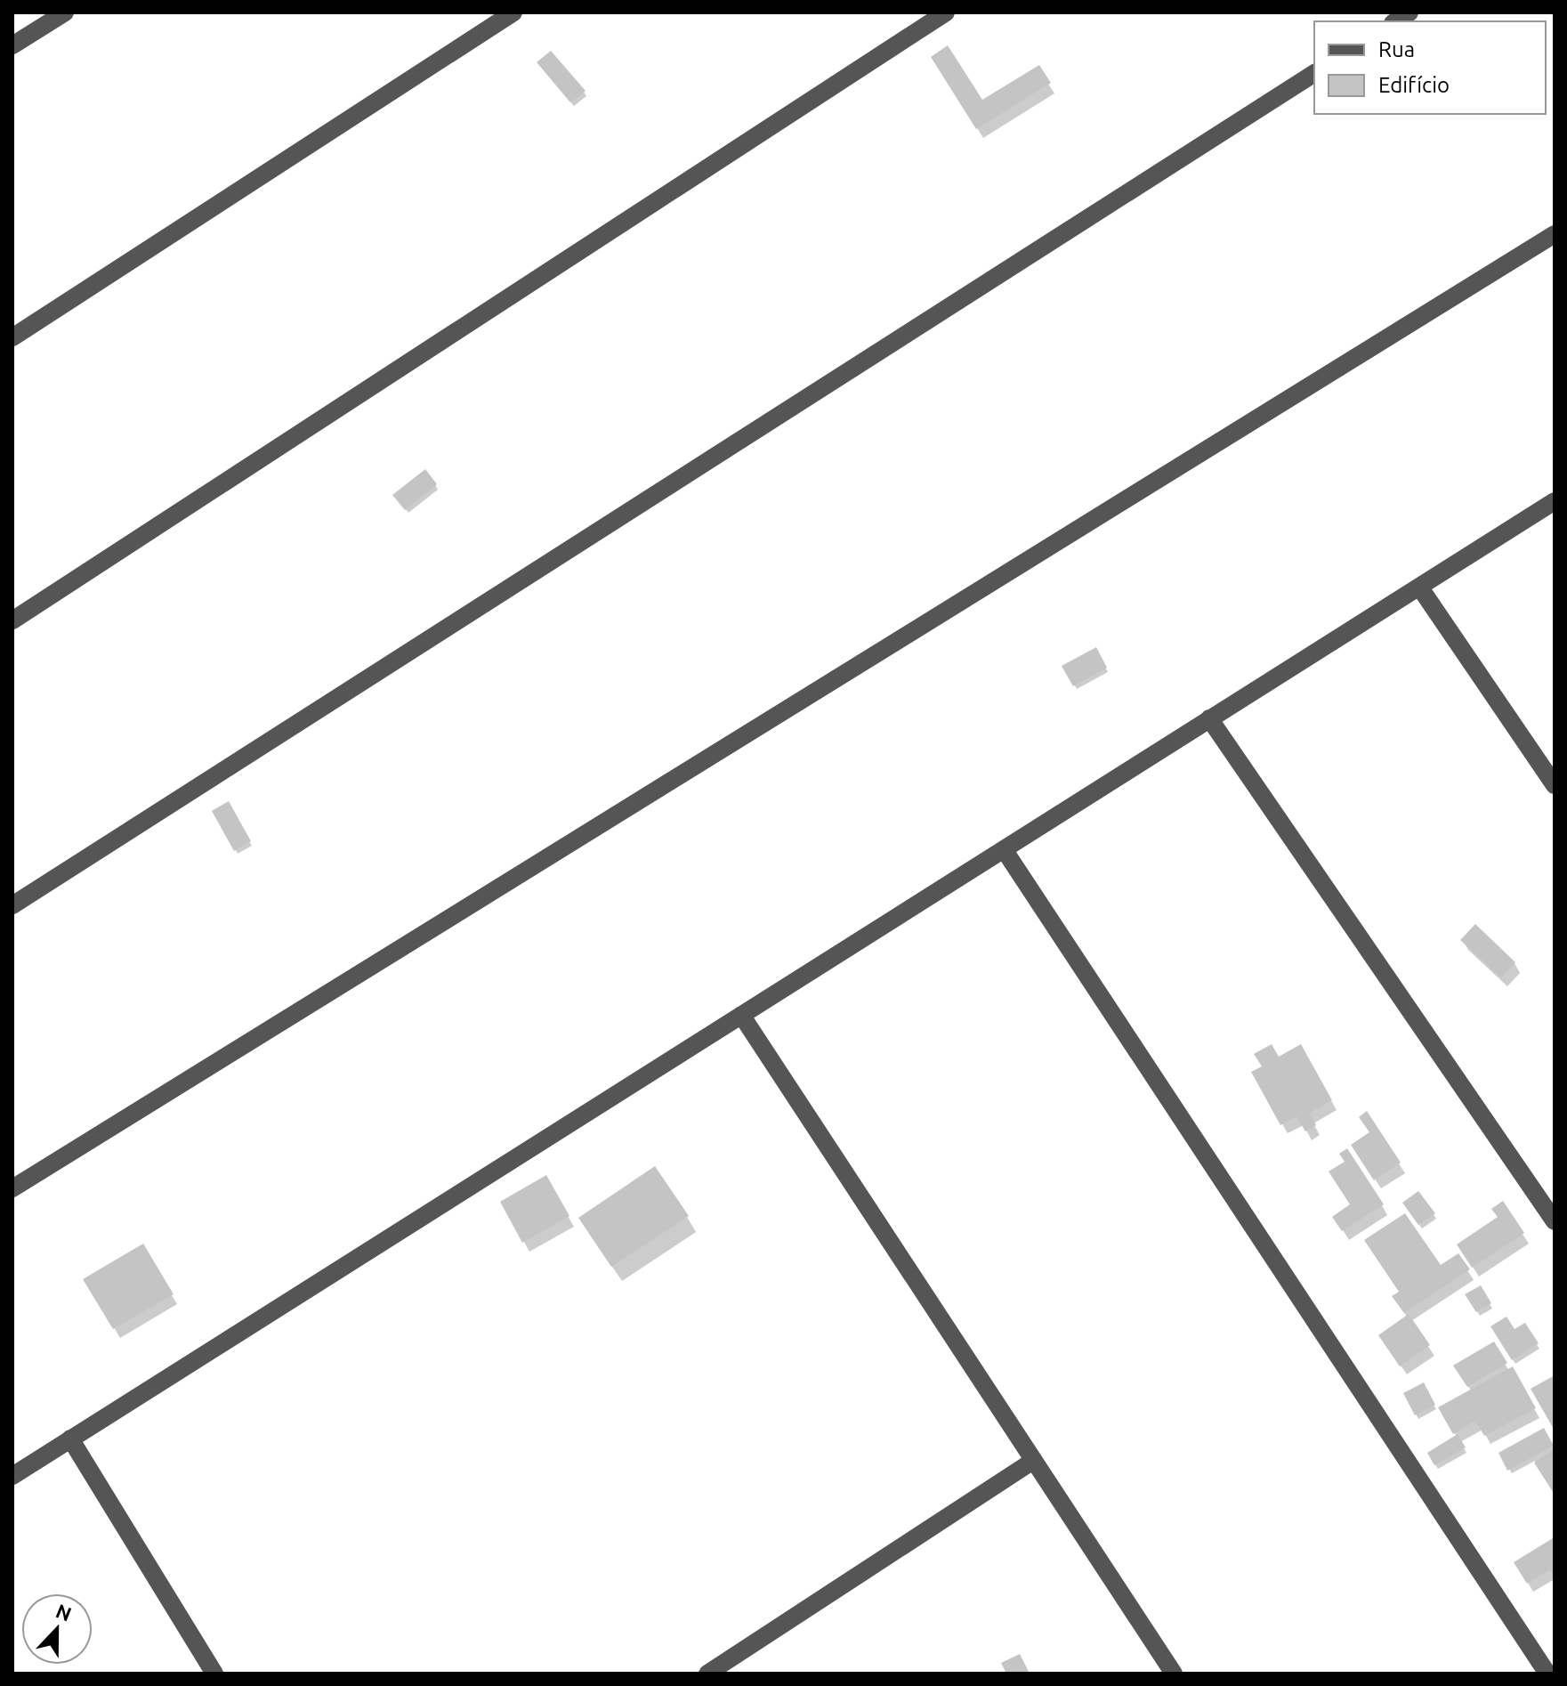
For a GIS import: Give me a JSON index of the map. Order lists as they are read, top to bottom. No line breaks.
{"legend":["Rua","Edifício"],"north":"top"}
